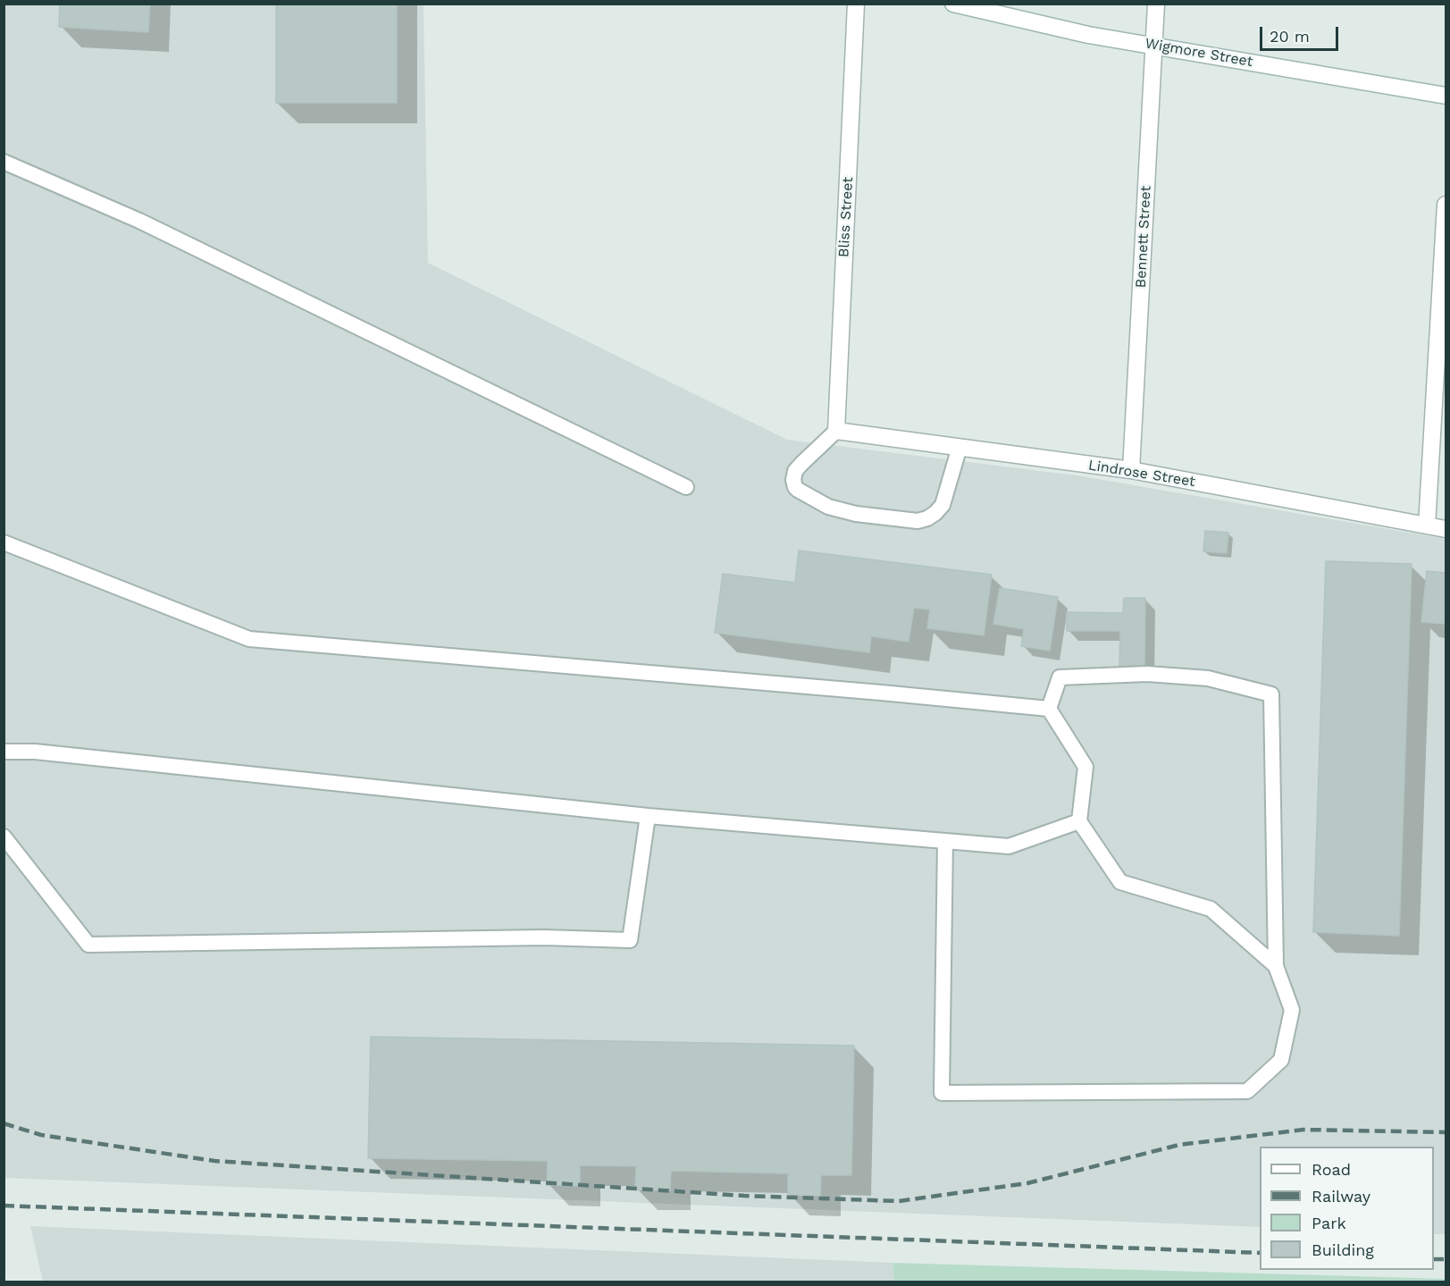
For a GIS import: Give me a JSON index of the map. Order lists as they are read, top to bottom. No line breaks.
{"streets":{"street":["Wigmore Street","Bliss Street","Bennett Street","Lindrose Street"]},"crossings":[["Wigmore Street","Bennett Street"],["Bliss Street","Lindrose Street"],["Bennett Street","Lindrose Street"]],"legend":["Road","Railway","Park","Building"],"scale_bar":"20 m"}
